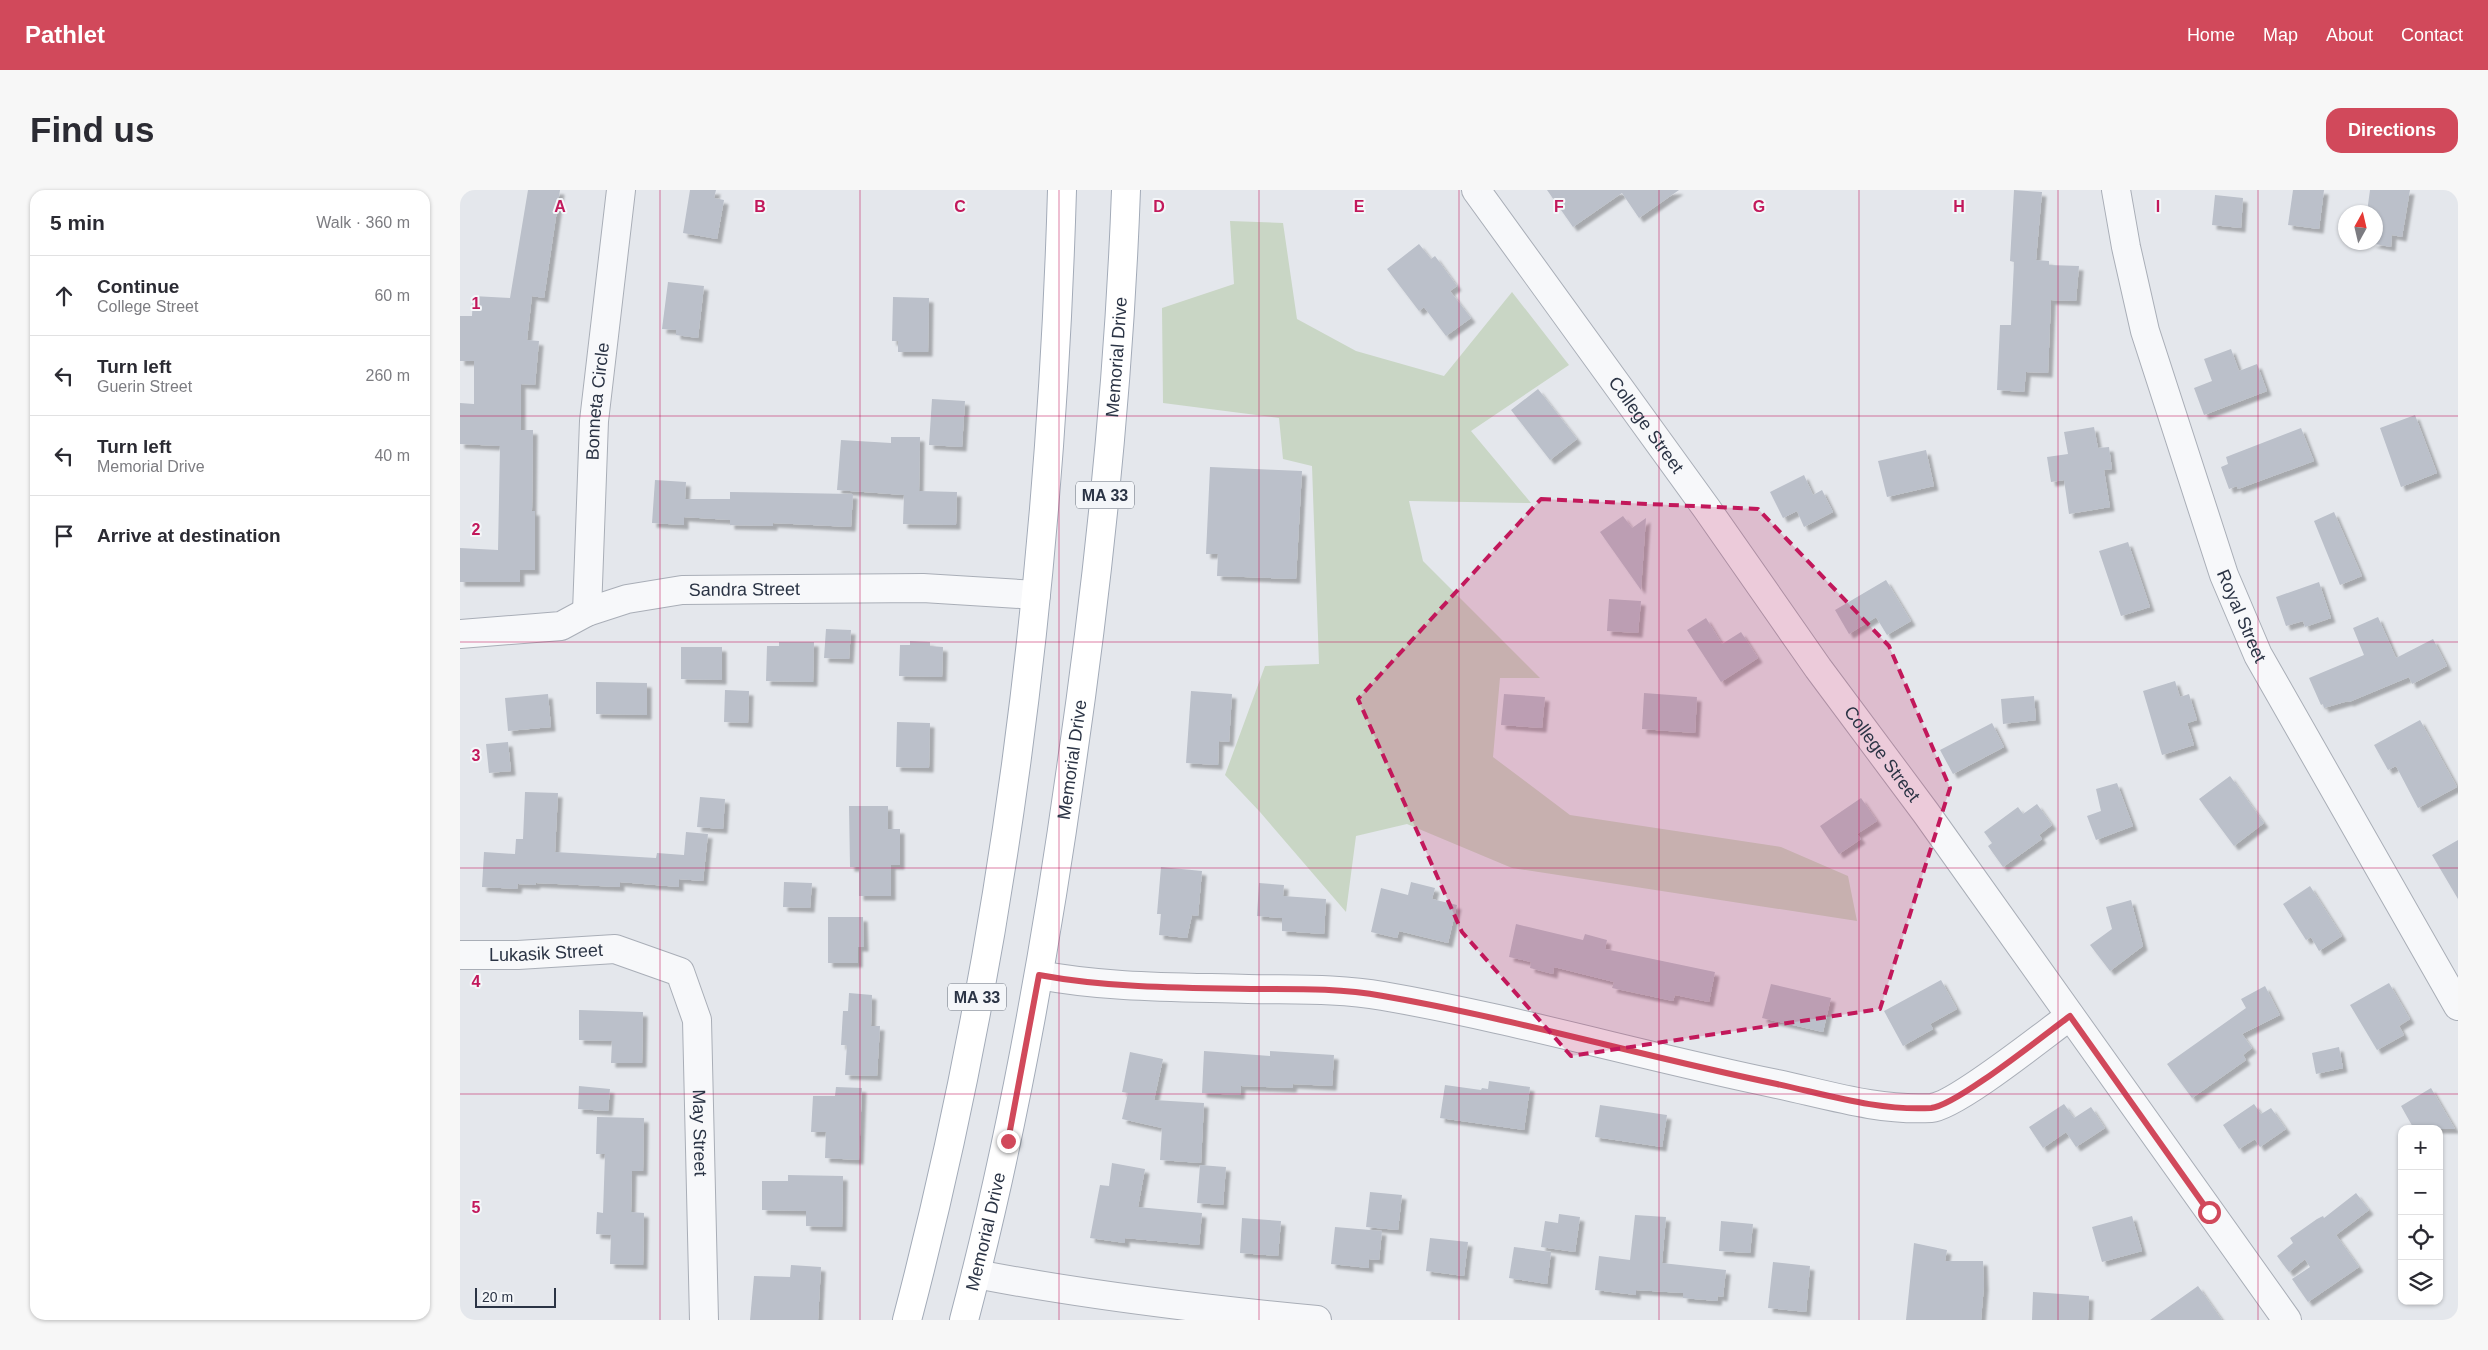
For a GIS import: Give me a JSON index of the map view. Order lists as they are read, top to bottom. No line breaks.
{"streets":{"main road":["Memorial Drive","MA 33"],"street":["Bonneta Circle","College Street","Sandra Street","Royal Street","Lukasik Street","May Street"]},"crossings":[["Bonneta Circle","Sandra Street"],["MA 33","Sandra Street"],["Lukasik Street","May Street"]],"scale_bar":"20 m","north":"top","page":{"header":"Pathlet","nav":["Home","Map","About","Contact"],"buttons":"Directions","title":"Find us","heading":["5 min","Walk · 360 m"],"list":[["Continue","College Street","60 m"],["Turn left","Guerin Street","260 m"],["Turn left","Memorial Drive","40 m"],"Arrive at destination"],"map_buttons":["+","−"],"scale":"20 m"},"grid":{"columns":["A","B","C","D","E","F","G","H","I"],"rows":["1","2","3","4","5"]}}
